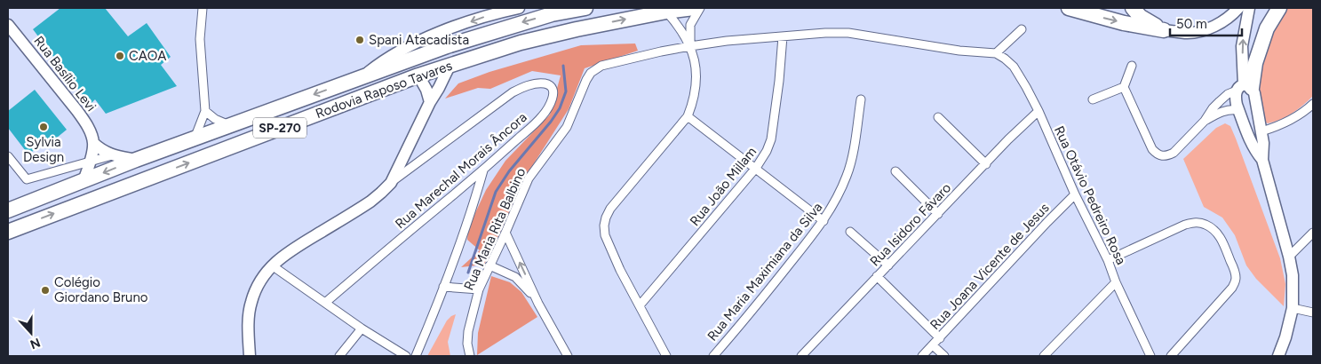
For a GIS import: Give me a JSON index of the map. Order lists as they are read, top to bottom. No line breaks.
{"streets":{"highway":["Rodovia Raposo Tavares","SP-270"],"main road":["Rua Basílio Levi"],"street":["Rua Marechal Morais Âncora","Rua João Millam","Rua Otávio Pedreiro Rosa","Rua Isidoro Fávaro","Rua Maria Rita Balbino","Rua Joana Vicente de Jesus","Rua Maria Maximiana da Silva"]},"crossings":[["Rua Otávio Pedreiro Rosa","Rua Isidoro Fávaro"],["Rua Otávio Pedreiro Rosa","Rua Joana Vicente de Jesus"]],"places":["Spani Atacadista","CAOA","Sylvia Design","Colégio Giordano Bruno"],"scale_bar":"50 m","north":"bottom"}
